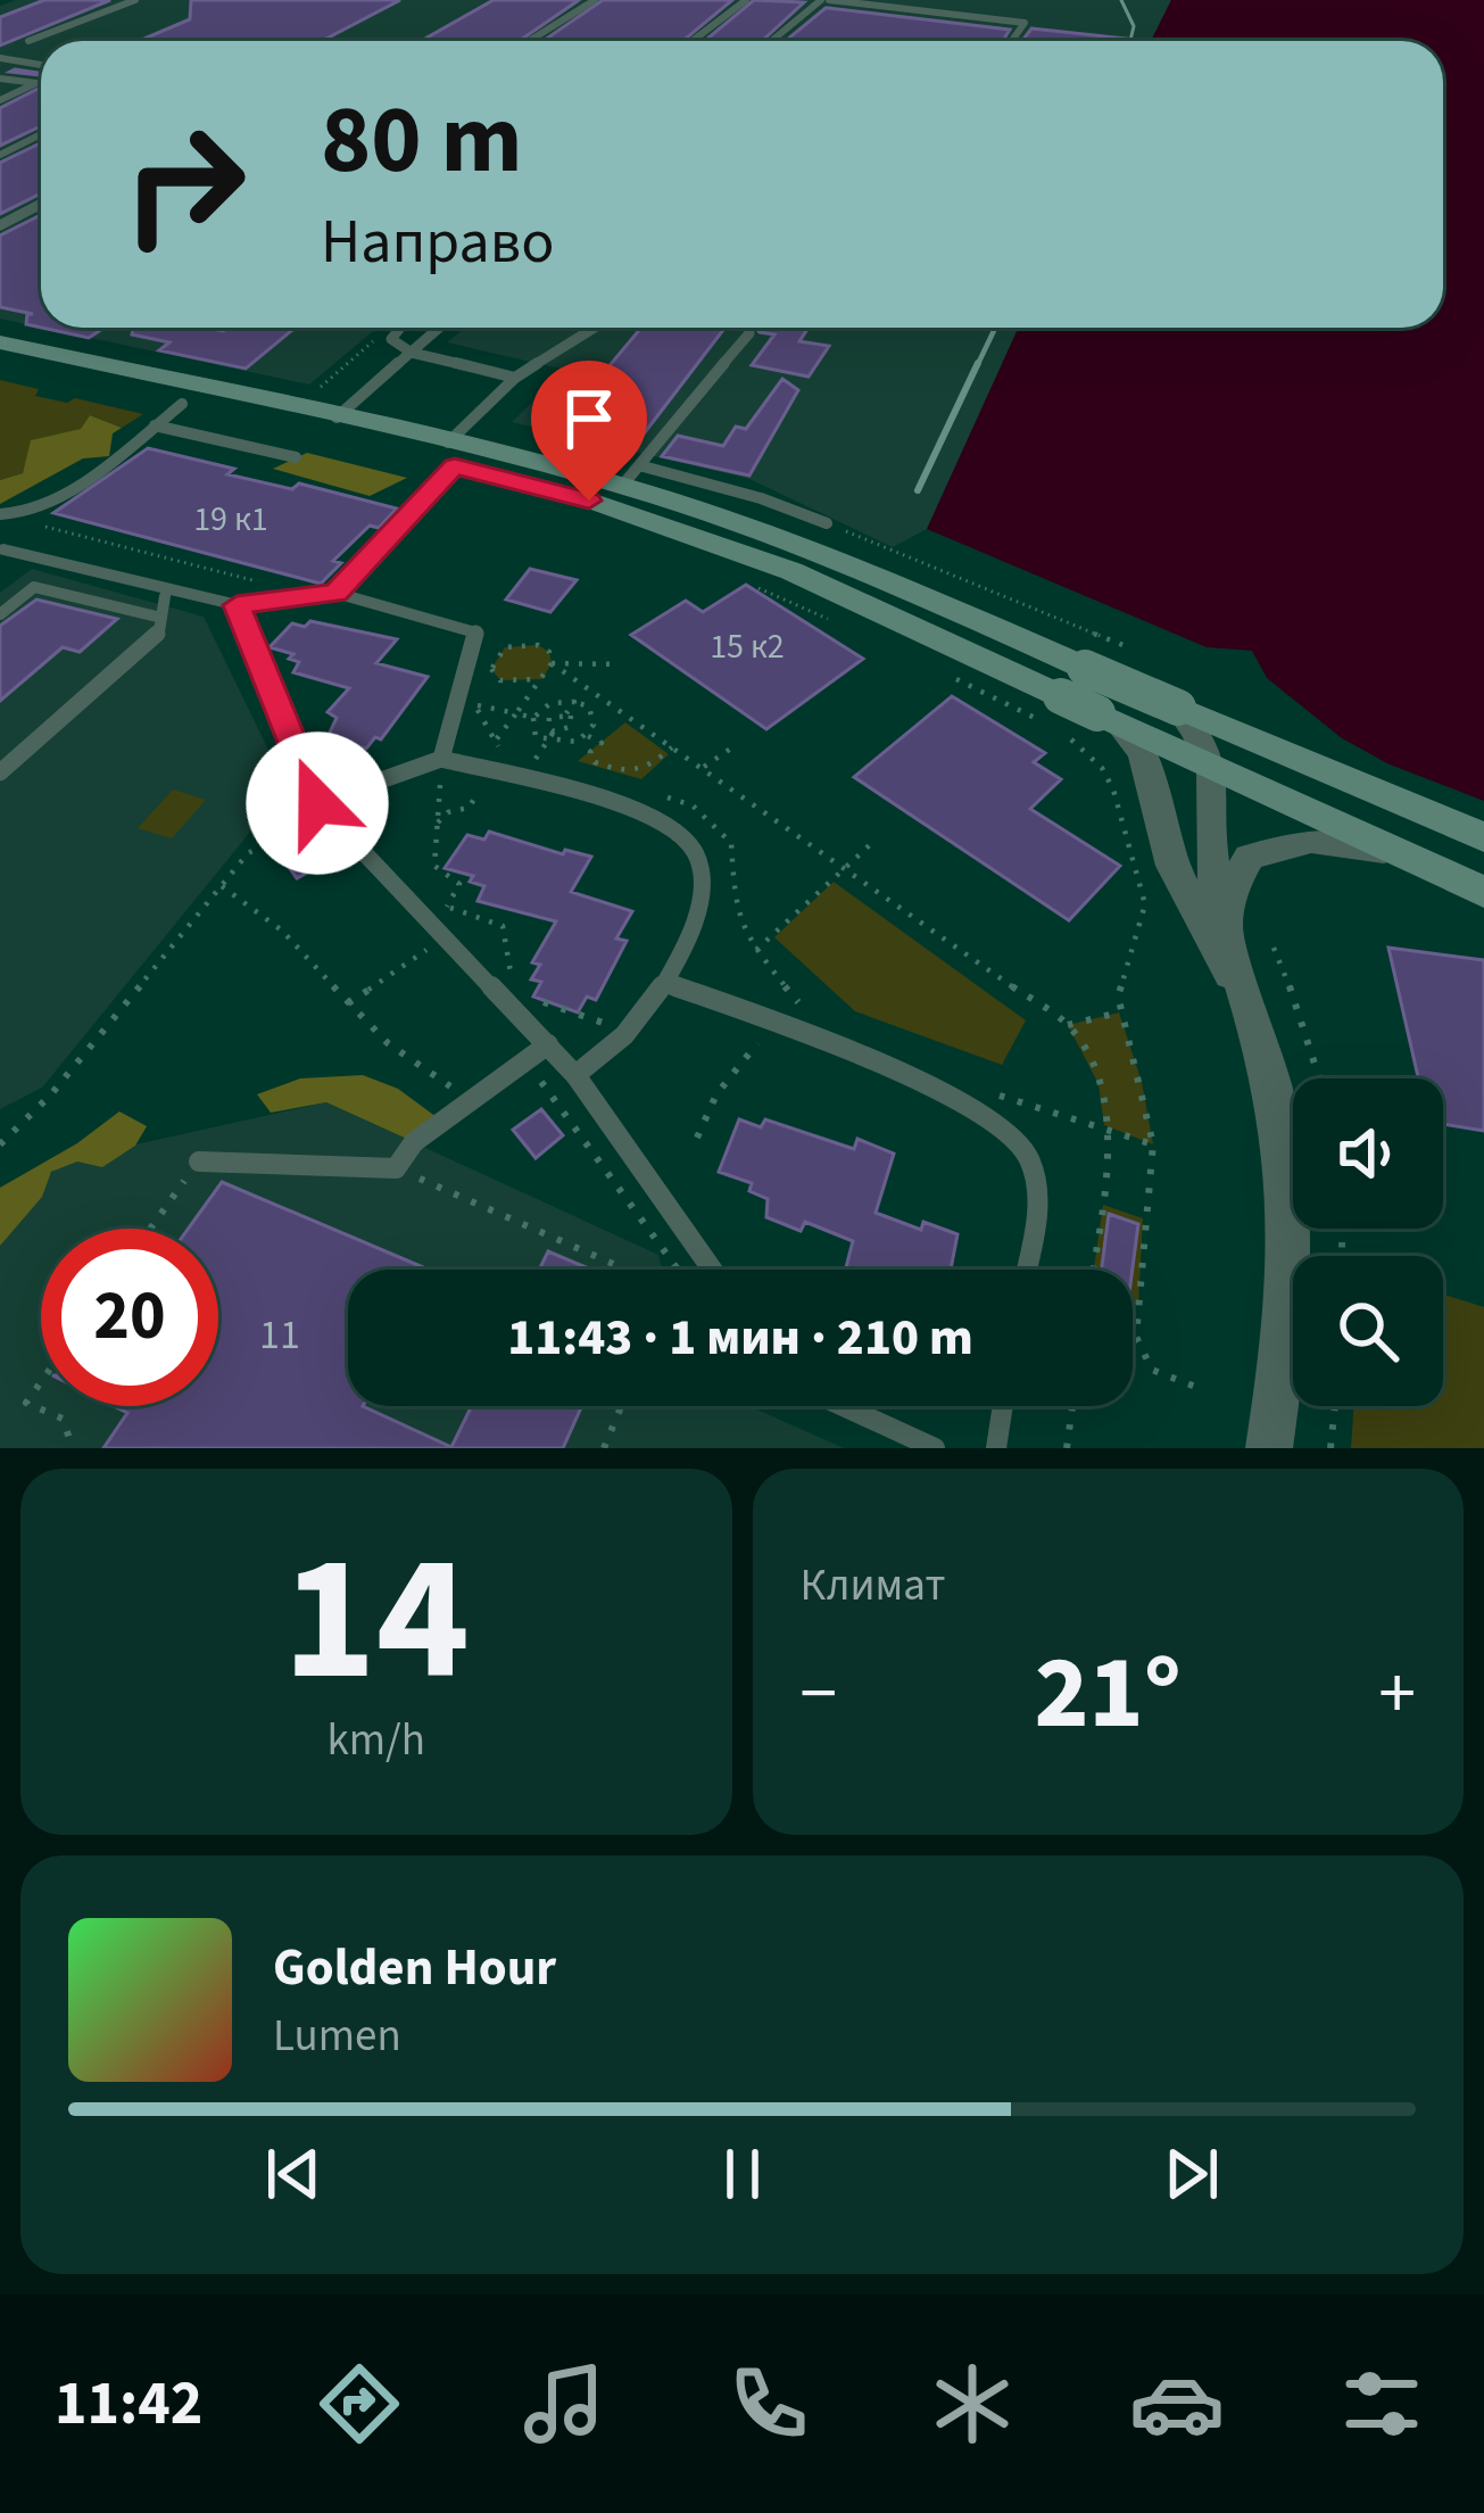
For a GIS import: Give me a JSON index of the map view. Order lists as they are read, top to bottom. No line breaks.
{"house_numbers":["19 к1","15 к2","11"],"page":{"turn":["80 m","Направо"],"limit":"20","trip":"11:43 · 1 мин · 210 m","tile":[["14","km/h"],"Климат"],"heat":["−","21°","+"],"song":["Golden Hour","Lumen"],"tabs":"11:42"}}
